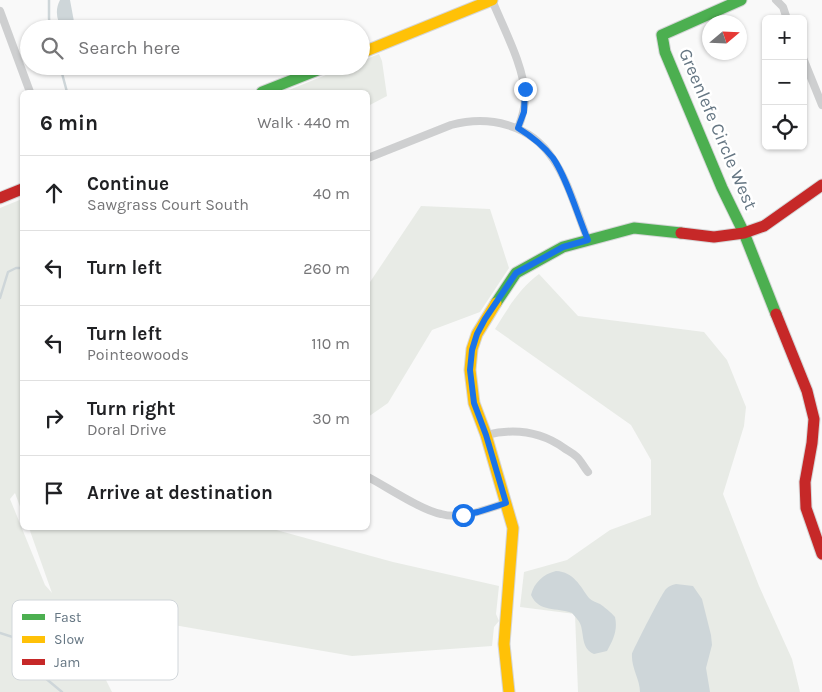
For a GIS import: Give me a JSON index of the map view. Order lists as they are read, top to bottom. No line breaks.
{"streets":{"street":["Greenlefe Circle West"]},"legend":["Fast","Slow","Jam"],"north":"right","page":{"map_buttons":["+","−"],"search":"Search here","heading":["6 min","Walk · 440 m"],"list":[["Continue","Sawgrass Court South","40 m"],["Turn left","260 m"],["Turn left","Pointeowoods","110 m"],["Turn right","Doral Drive","30 m"],"Arrive at destination"]}}
